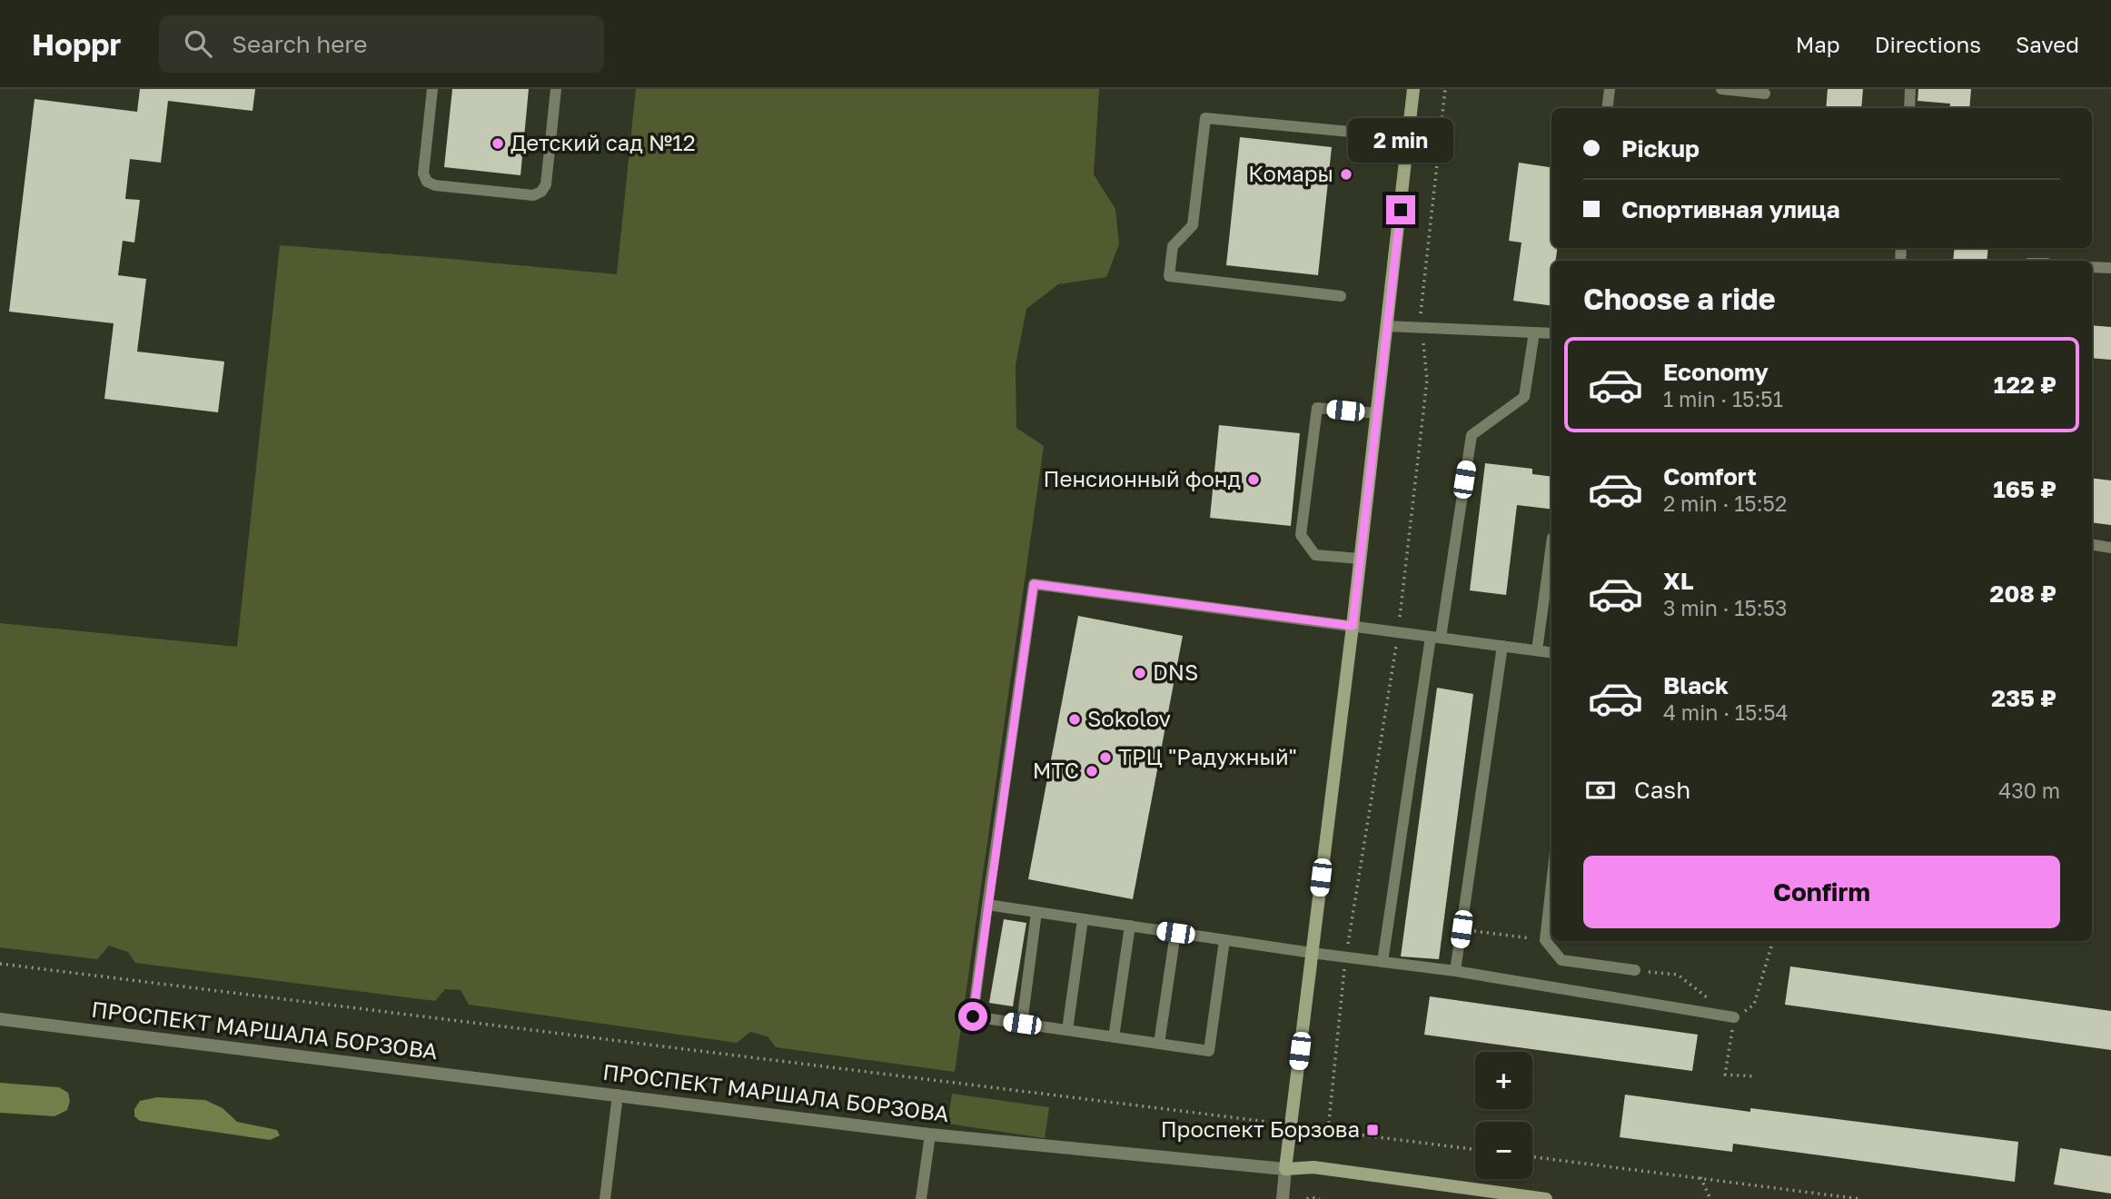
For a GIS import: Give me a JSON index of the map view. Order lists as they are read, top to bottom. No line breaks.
{"streets":{"street":["ПРОСПЕКТ МАРШАЛА БОРЗОВА"]},"places":{"other":["Детский сад №12","Комары","Пенсионный фонд","DNS","Sokolov","ТРЦ \"Радужный\"","МТС"],"transit":["Проспект Борзова"]},"page":{"header":"Hoppr","search":"Search here","nav":["Map","Directions","Saved"],"banner":["Pickup","Спортивная улица"],"bubble":"2 min","heading":"Choose a ride","list":[{"name":"Economy","note":"1 min · 15:51","value":"122 ₽"},{"name":"Comfort","note":"2 min · 15:52","value":"165 ₽"},{"name":"XL","note":"3 min · 15:53","value":"208 ₽"},{"name":"Black","note":"4 min · 15:54","value":"235 ₽"}],"pay":["Cash","430 m"],"buttons":"Confirm","map_buttons":["+","−"]}}
